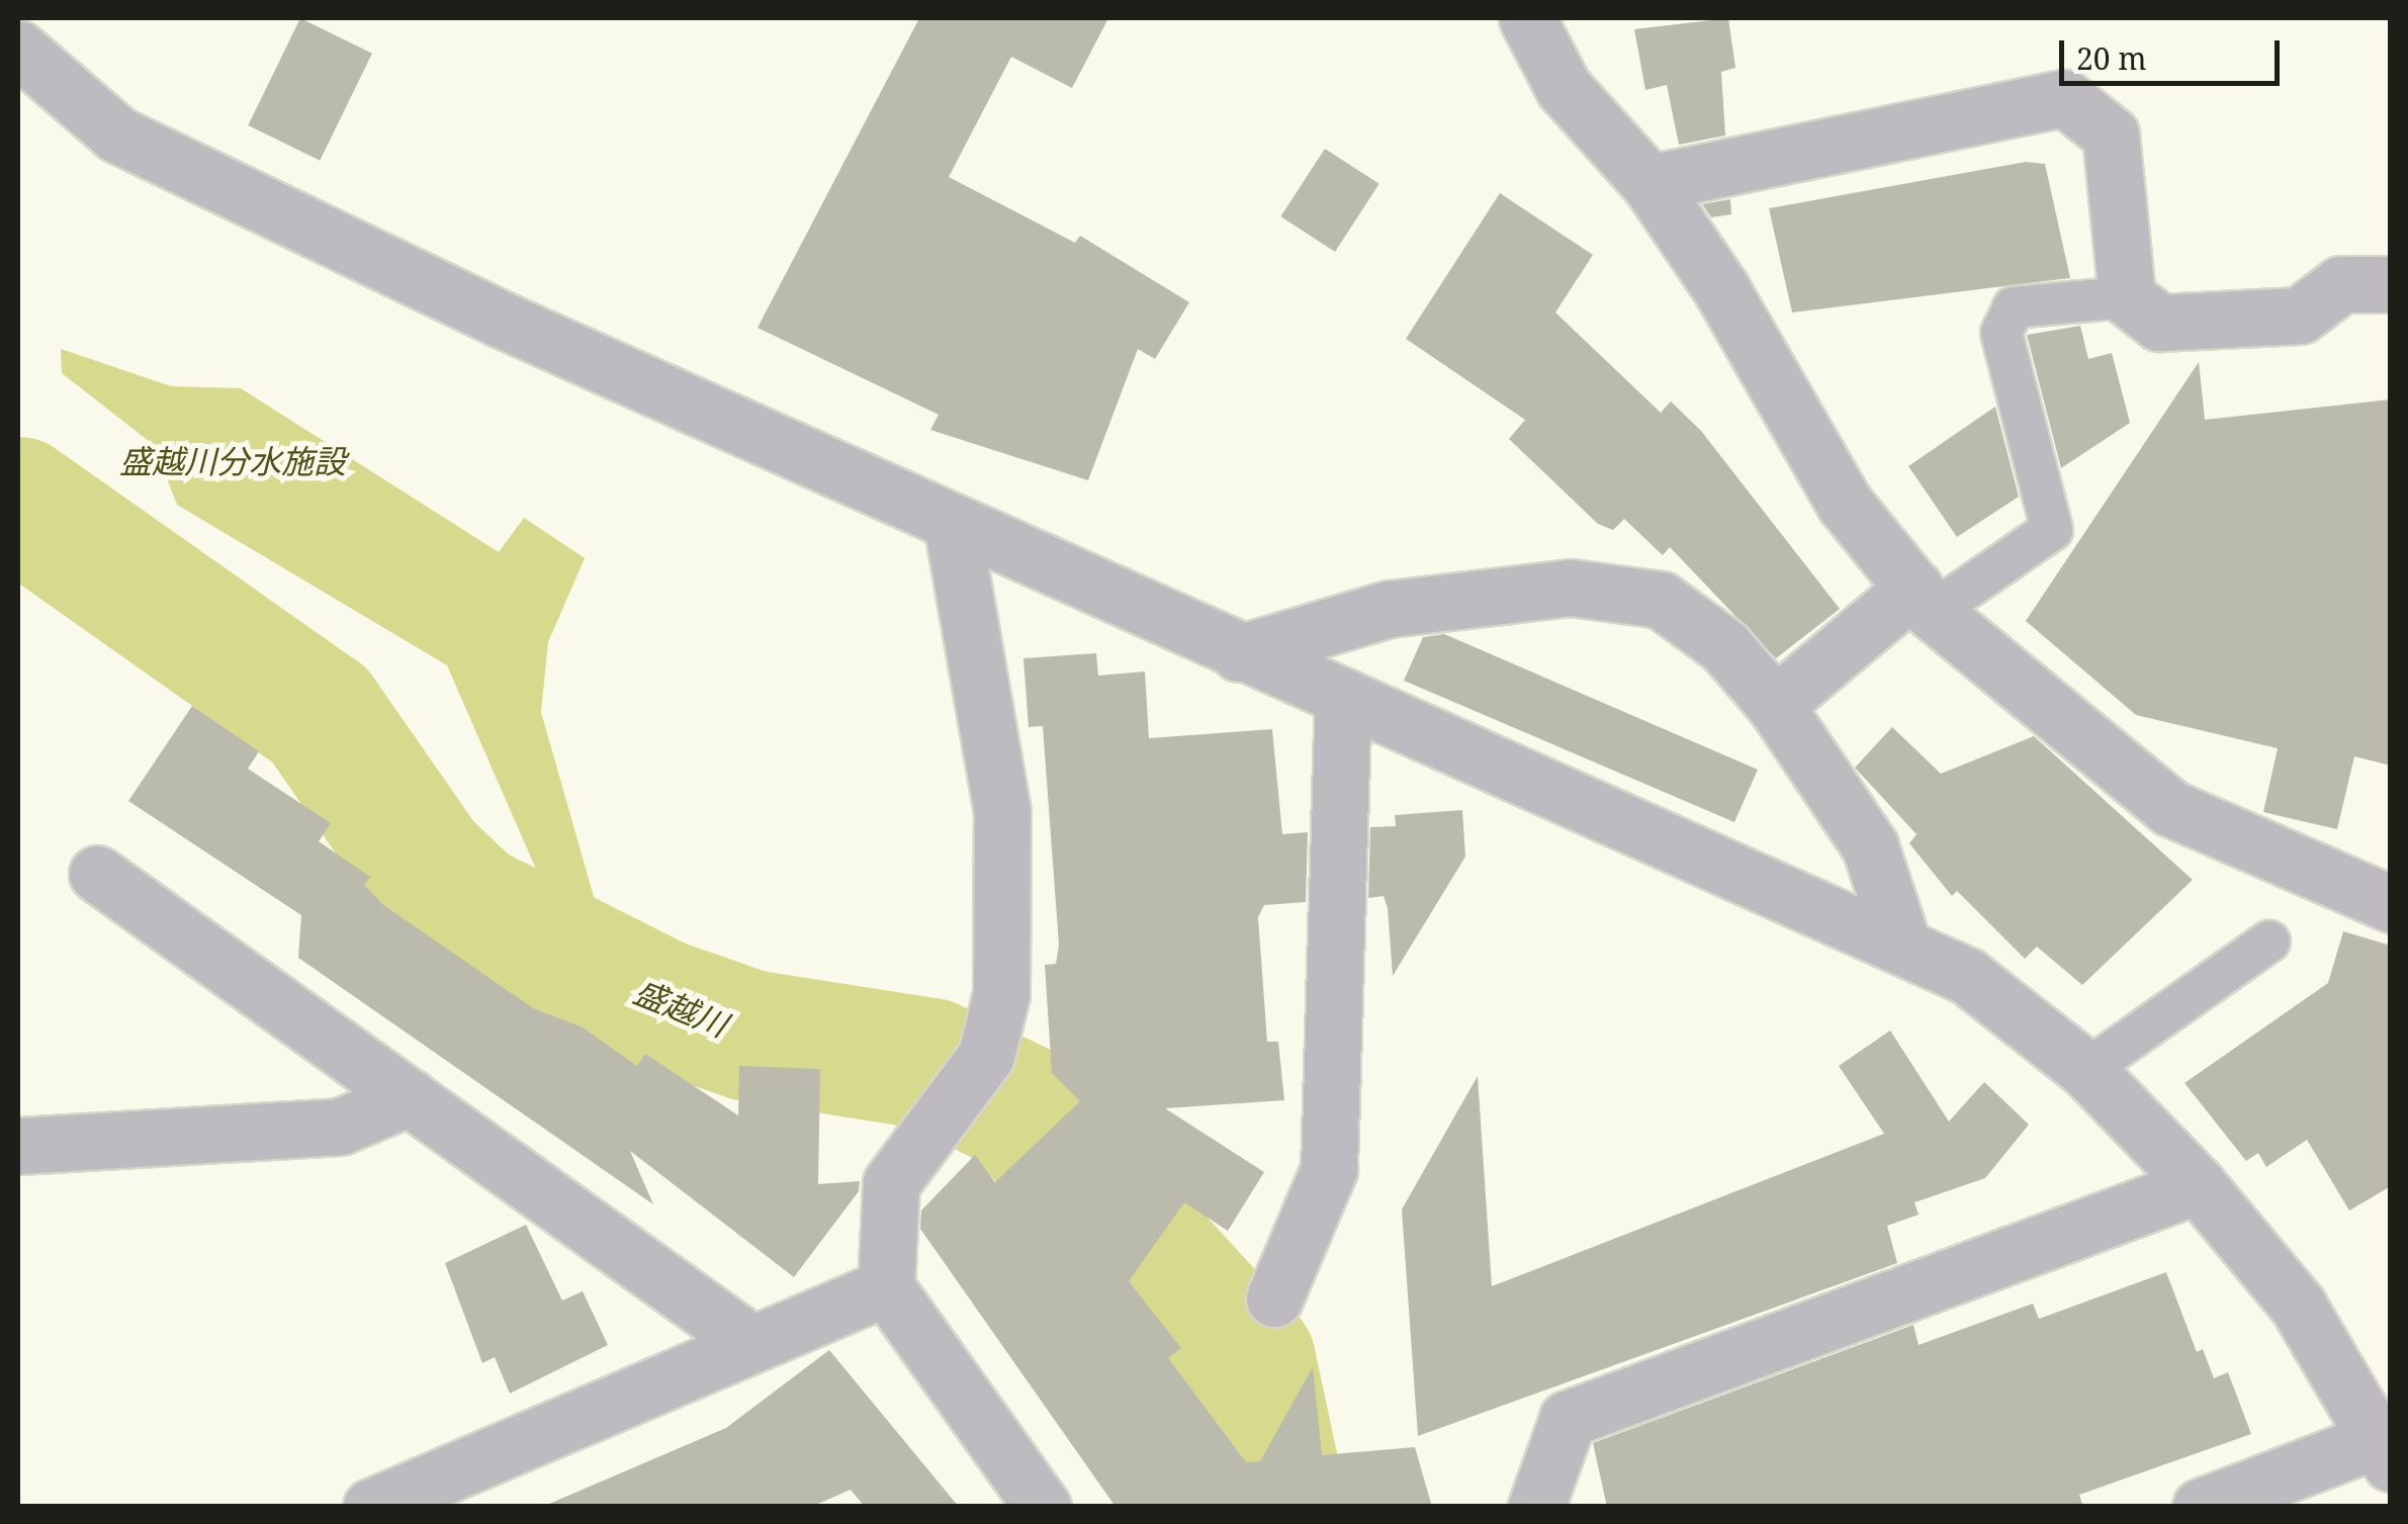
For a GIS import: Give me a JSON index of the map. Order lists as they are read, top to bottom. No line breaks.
{"water":["盛越川分水施設","盛越川"],"scale_bar":"20 m"}
